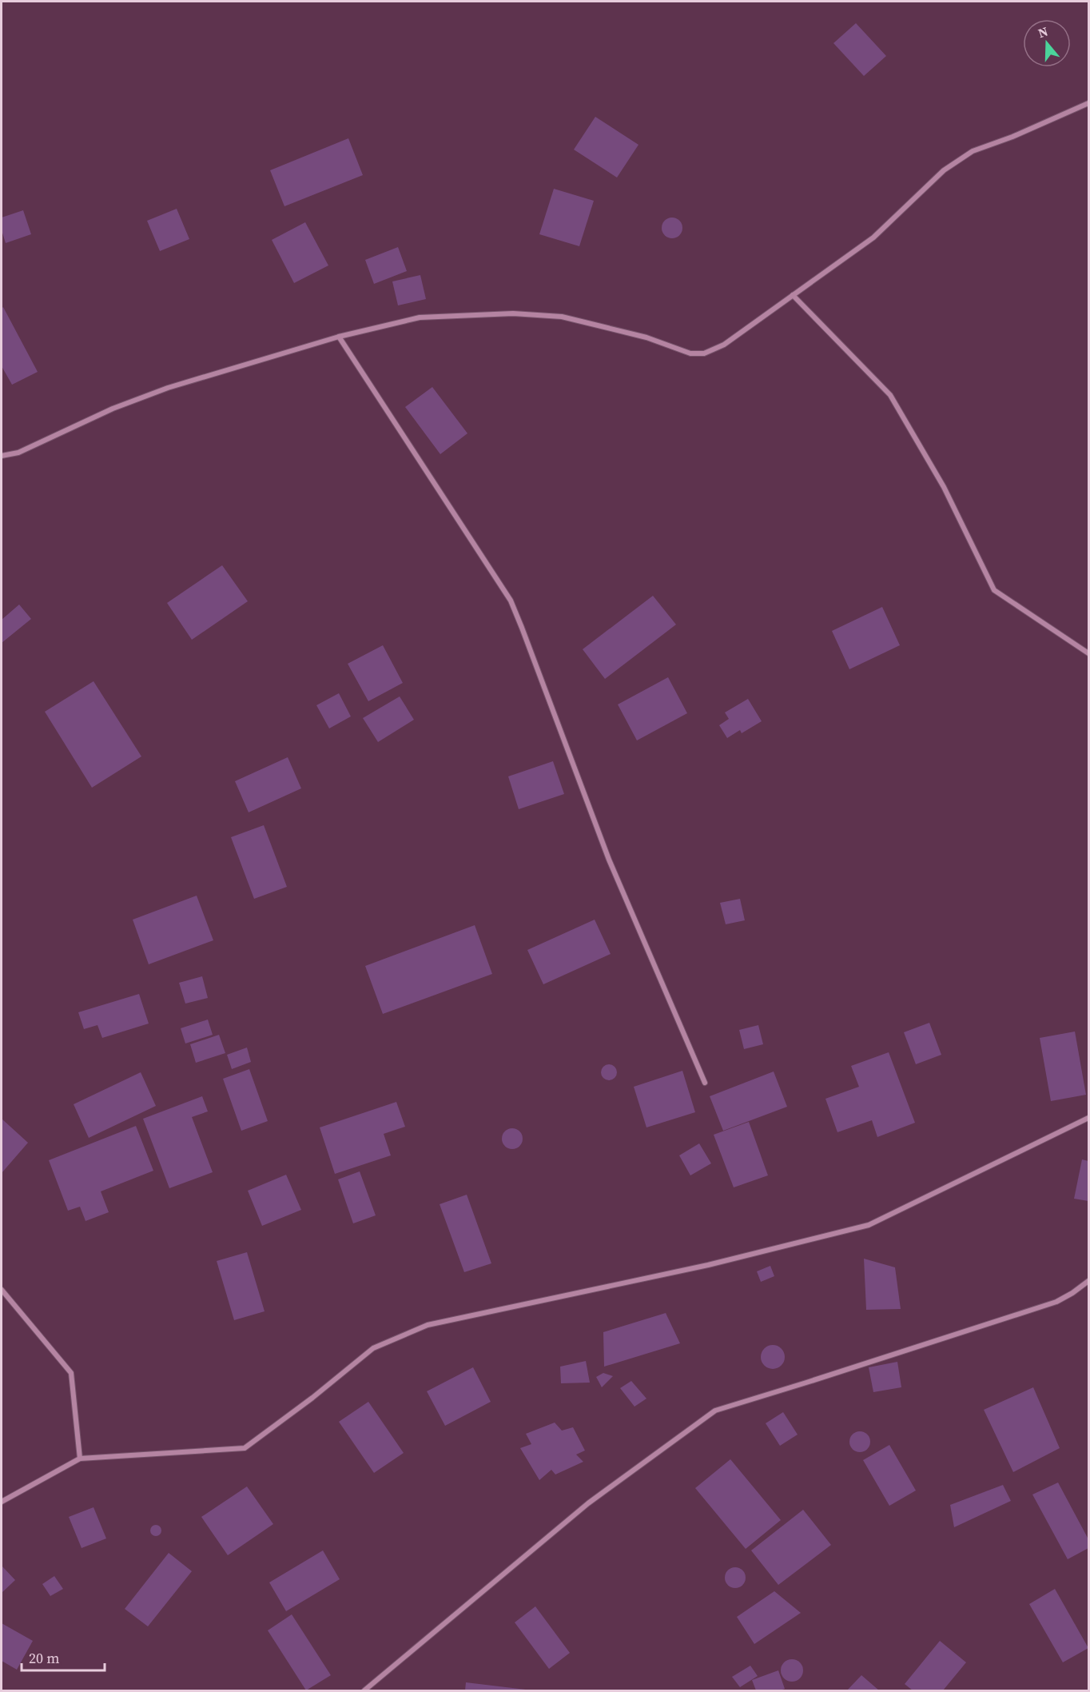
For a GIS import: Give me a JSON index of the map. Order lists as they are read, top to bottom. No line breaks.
{"scale_bar":"20 m","north":"top"}
